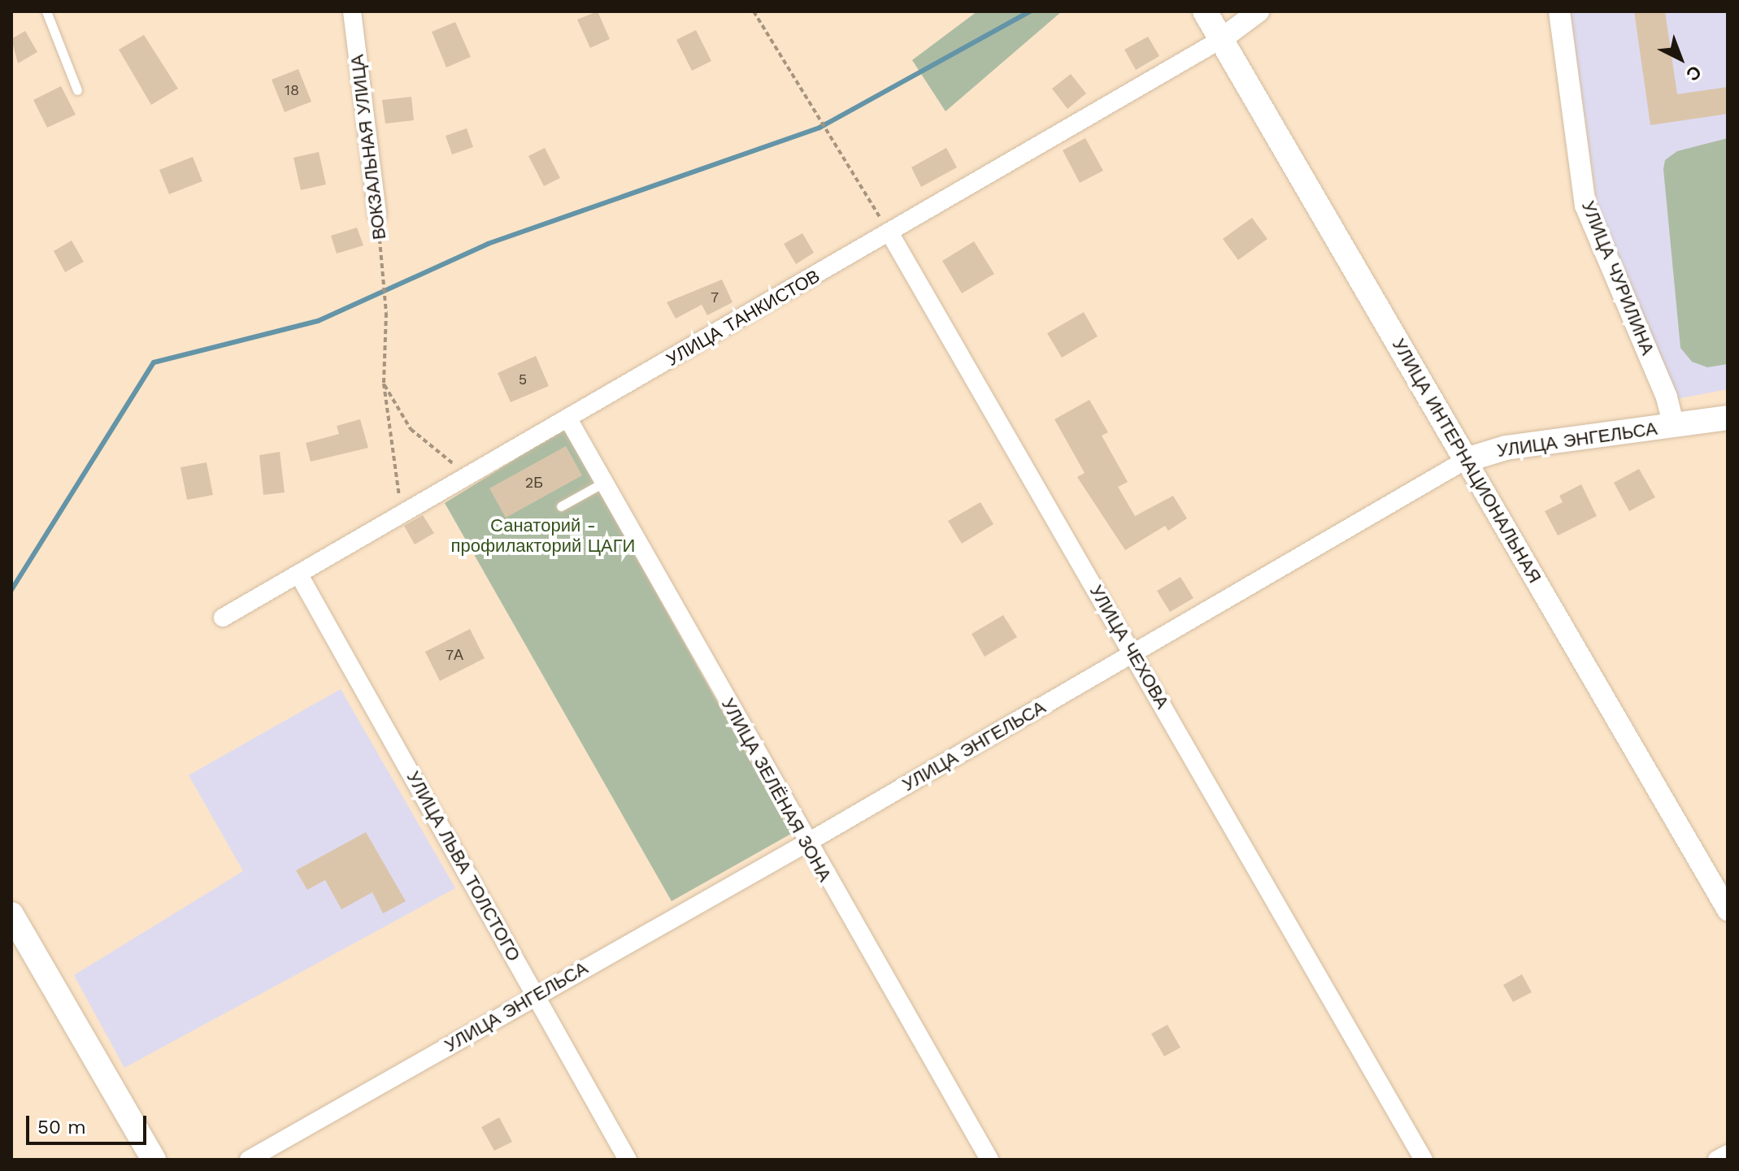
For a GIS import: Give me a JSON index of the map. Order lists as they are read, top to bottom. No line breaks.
{"streets":{"main road":["УЛИЦА ЭНГЕЛЬСА","УЛИЦА ИНТЕРНАЦИОНАЛЬНАЯ"],"street":["ВОКЗАЛЬНАЯ УЛИЦА","УЛИЦА ЧУРИЛИНА","УЛИЦА ТАНКИСТОВ","УЛИЦА ЧЕХОВА","УЛИЦА ЗЕЛЁНАЯ ЗОНА","УЛИЦА ЛЬВА ТОЛСТОГО"]},"crossings":[["УЛИЦА ЧУРИЛИНА","УЛИЦА ЭНГЕЛЬСА"],["УЛИЦА ТАНКИСТОВ","УЛИЦА ИНТЕРНАЦИОНАЛЬНАЯ"],["УЛИЦА ТАНКИСТОВ","УЛИЦА ЧЕХОВА"],["УЛИЦА ТАНКИСТОВ","УЛИЦА ЗЕЛЁНАЯ ЗОНА"],["УЛИЦА ТАНКИСТОВ","УЛИЦА ЛЬВА ТОЛСТОГО"],["УЛИЦА ЭНГЕЛЬСА","УЛИЦА ИНТЕРНАЦИОНАЛЬНАЯ"],["УЛИЦА ЭНГЕЛЬСА","УЛИЦА ЧЕХОВА"],["УЛИЦА ЭНГЕЛЬСА","УЛИЦА ЗЕЛЁНАЯ ЗОНА"],["УЛИЦА ЭНГЕЛЬСА","УЛИЦА ЛЬВА ТОЛСТОГО"]],"parks":["Санаторий - профилакторий ЦАГИ"],"house_numbers":["18","7","5","2Б","7А"],"scale_bar":"50 m","north":"bottom right"}
